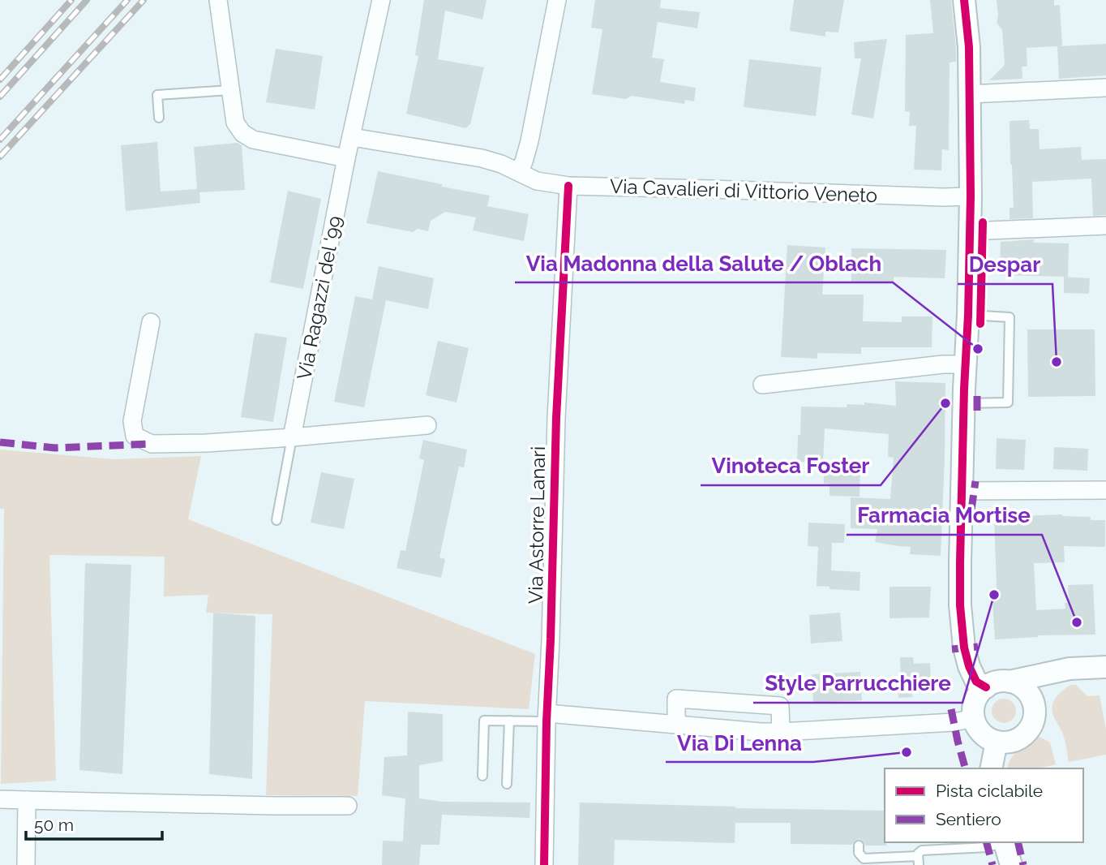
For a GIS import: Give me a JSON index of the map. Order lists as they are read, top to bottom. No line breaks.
{"streets":{"street":["Via Cavalieri di Vittorio Veneto","Via Ragazzi del '99","Via Astorre Lanari"]},"crossings":[["Via Cavalieri di Vittorio Veneto","Via Ragazzi del '99"],["Via Cavalieri di Vittorio Veneto","Via Astorre Lanari"]],"places":["Via Madonna della Salute / Oblach","Despar","Vinoteca Foster","Style Parrucchiere","Farmacia Mortise","Via Di Lenna"],"legend":["Pista ciclabile","Sentiero"],"scale_bar":"50 m"}
